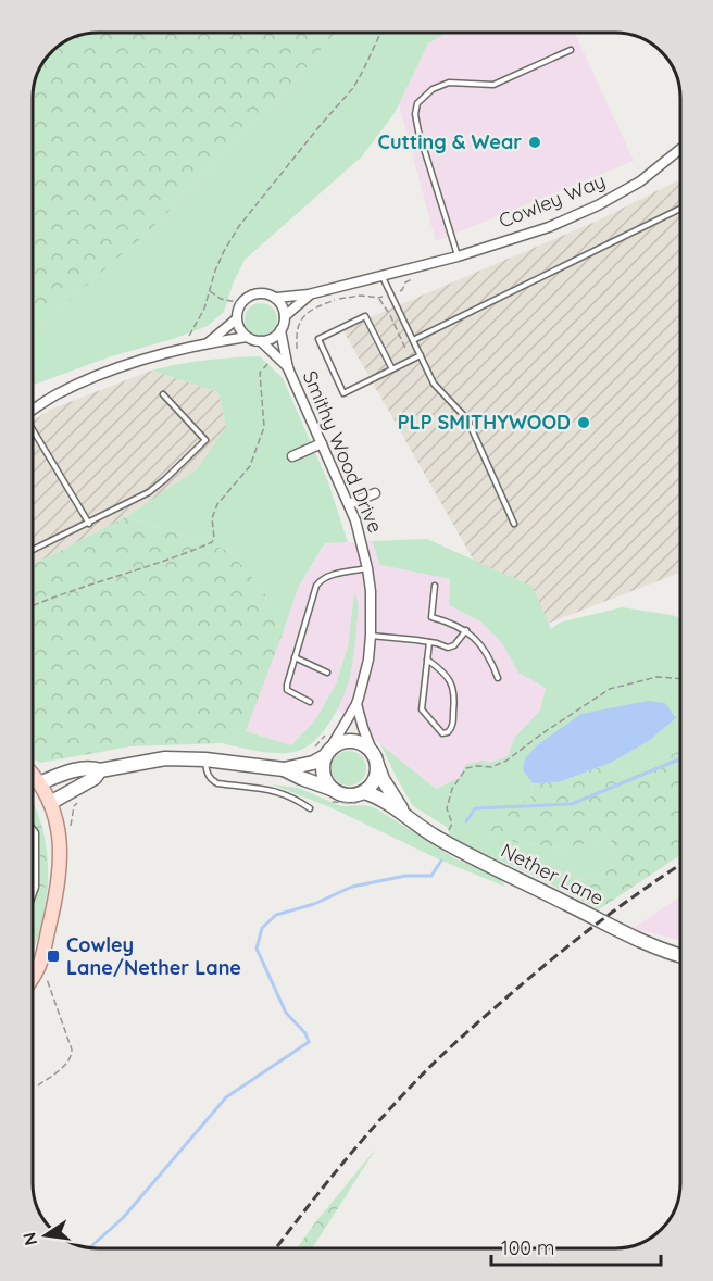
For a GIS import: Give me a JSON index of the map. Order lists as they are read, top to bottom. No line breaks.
{"streets":{"main road":["Nether Lane"],"street":["Cowley Way","Smithy Wood Drive"]},"crossings":[["Cowley Way","Smithy Wood Drive"],["Smithy Wood Drive","Nether Lane"]],"places":{"other":["Cutting & Wear","PLP SMITHYWOOD"],"transit":["Cowley Lane/Nether Lane"]},"scale_bar":"100 m","north":"left"}
